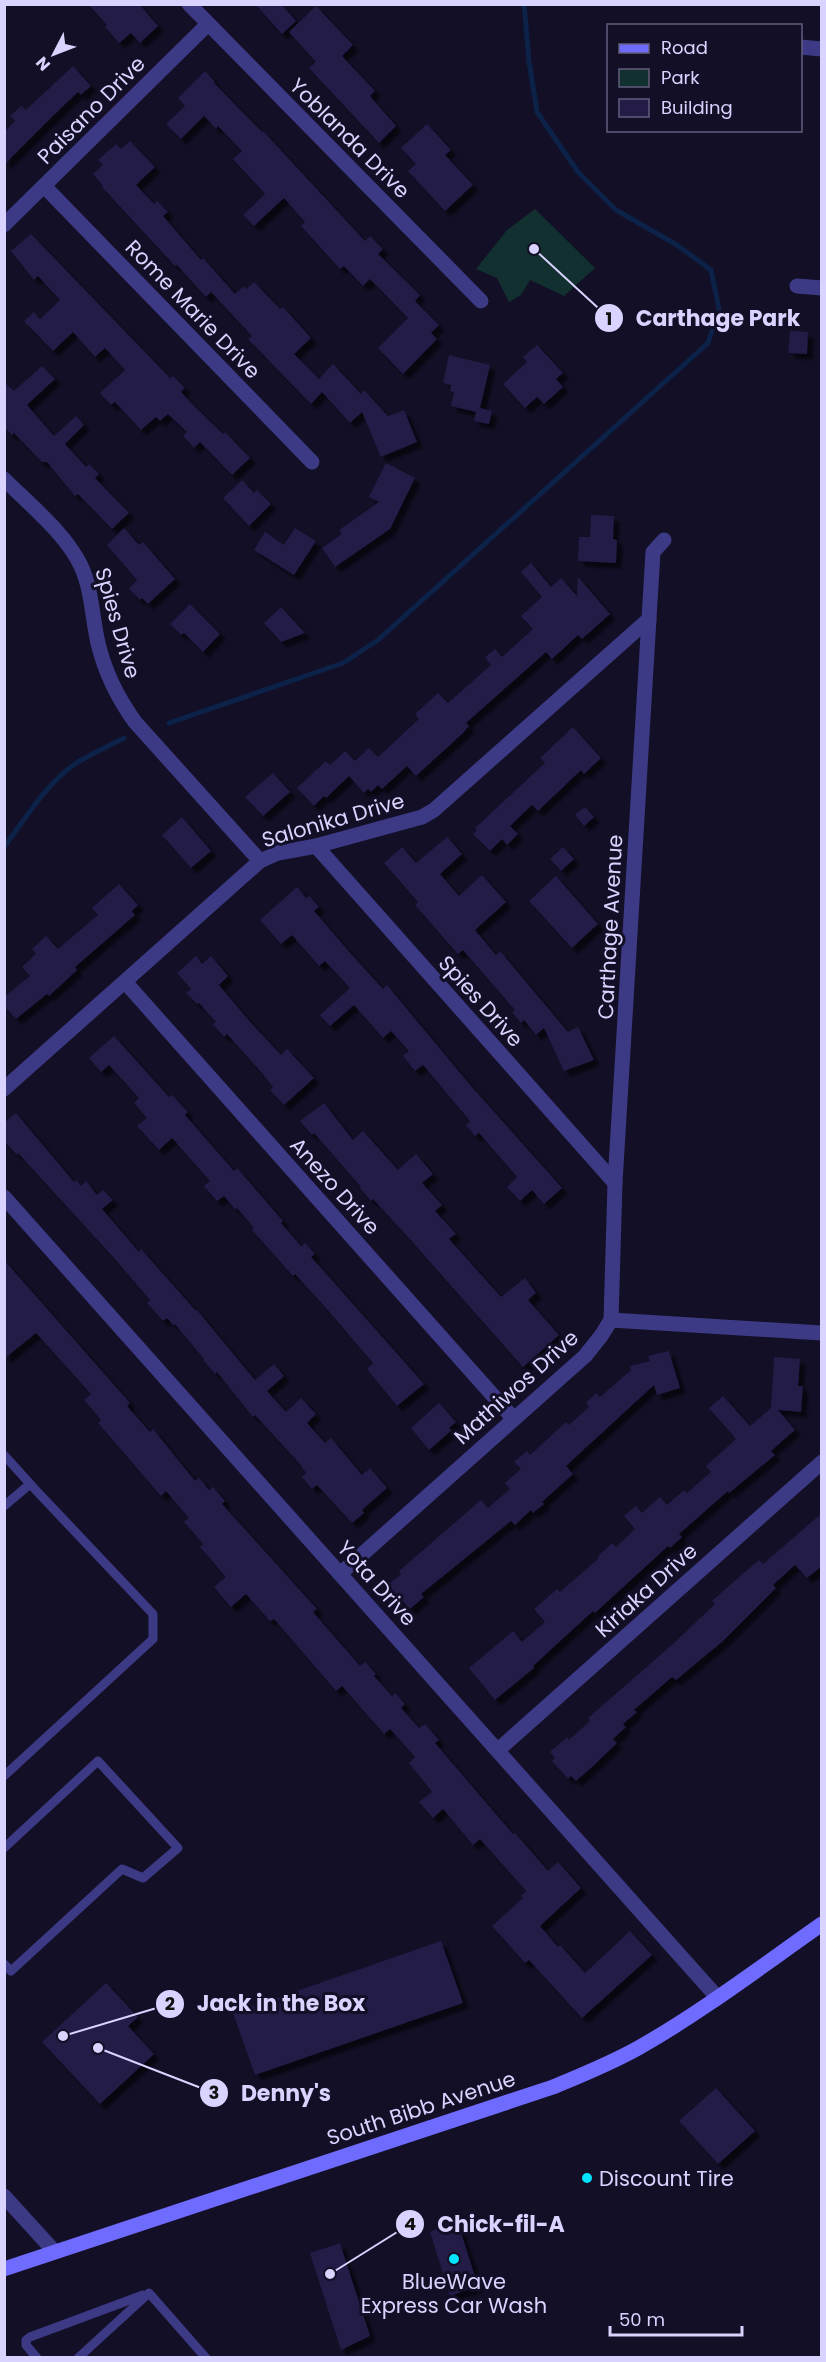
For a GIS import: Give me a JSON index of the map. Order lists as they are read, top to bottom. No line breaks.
{"streets":{"main road":["South Bibb Avenue"],"street":["Paisano Drive","Yoblanda Drive","Rome Marie Drive","Spies Drive","Salonika Drive","Carthage Avenue","Anezo Drive","Mathiwos Drive","Yota Drive","Kiriaka Drive"]},"crossings":[["Paisano Drive","Yoblanda Drive"],["Paisano Drive","Rome Marie Drive"],["Spies Drive","Salonika Drive"],["Spies Drive","Carthage Avenue"],["Salonika Drive","Carthage Avenue"],["Salonika Drive","Anezo Drive"],["Carthage Avenue","Mathiwos Drive"],["Anezo Drive","Mathiwos Drive"],["Mathiwos Drive","Yota Drive"],["Yota Drive","Kiriaka Drive"],["Yota Drive","South Bibb Avenue"]],"places":["Carthage Park","Jack in the Box","Denny's","Discount Tire","BlueWave Express Car Wash","Chick-fil-A"],"legend":["Road","Park","Building"],"scale_bar":"50 m","north":"bottom left"}
